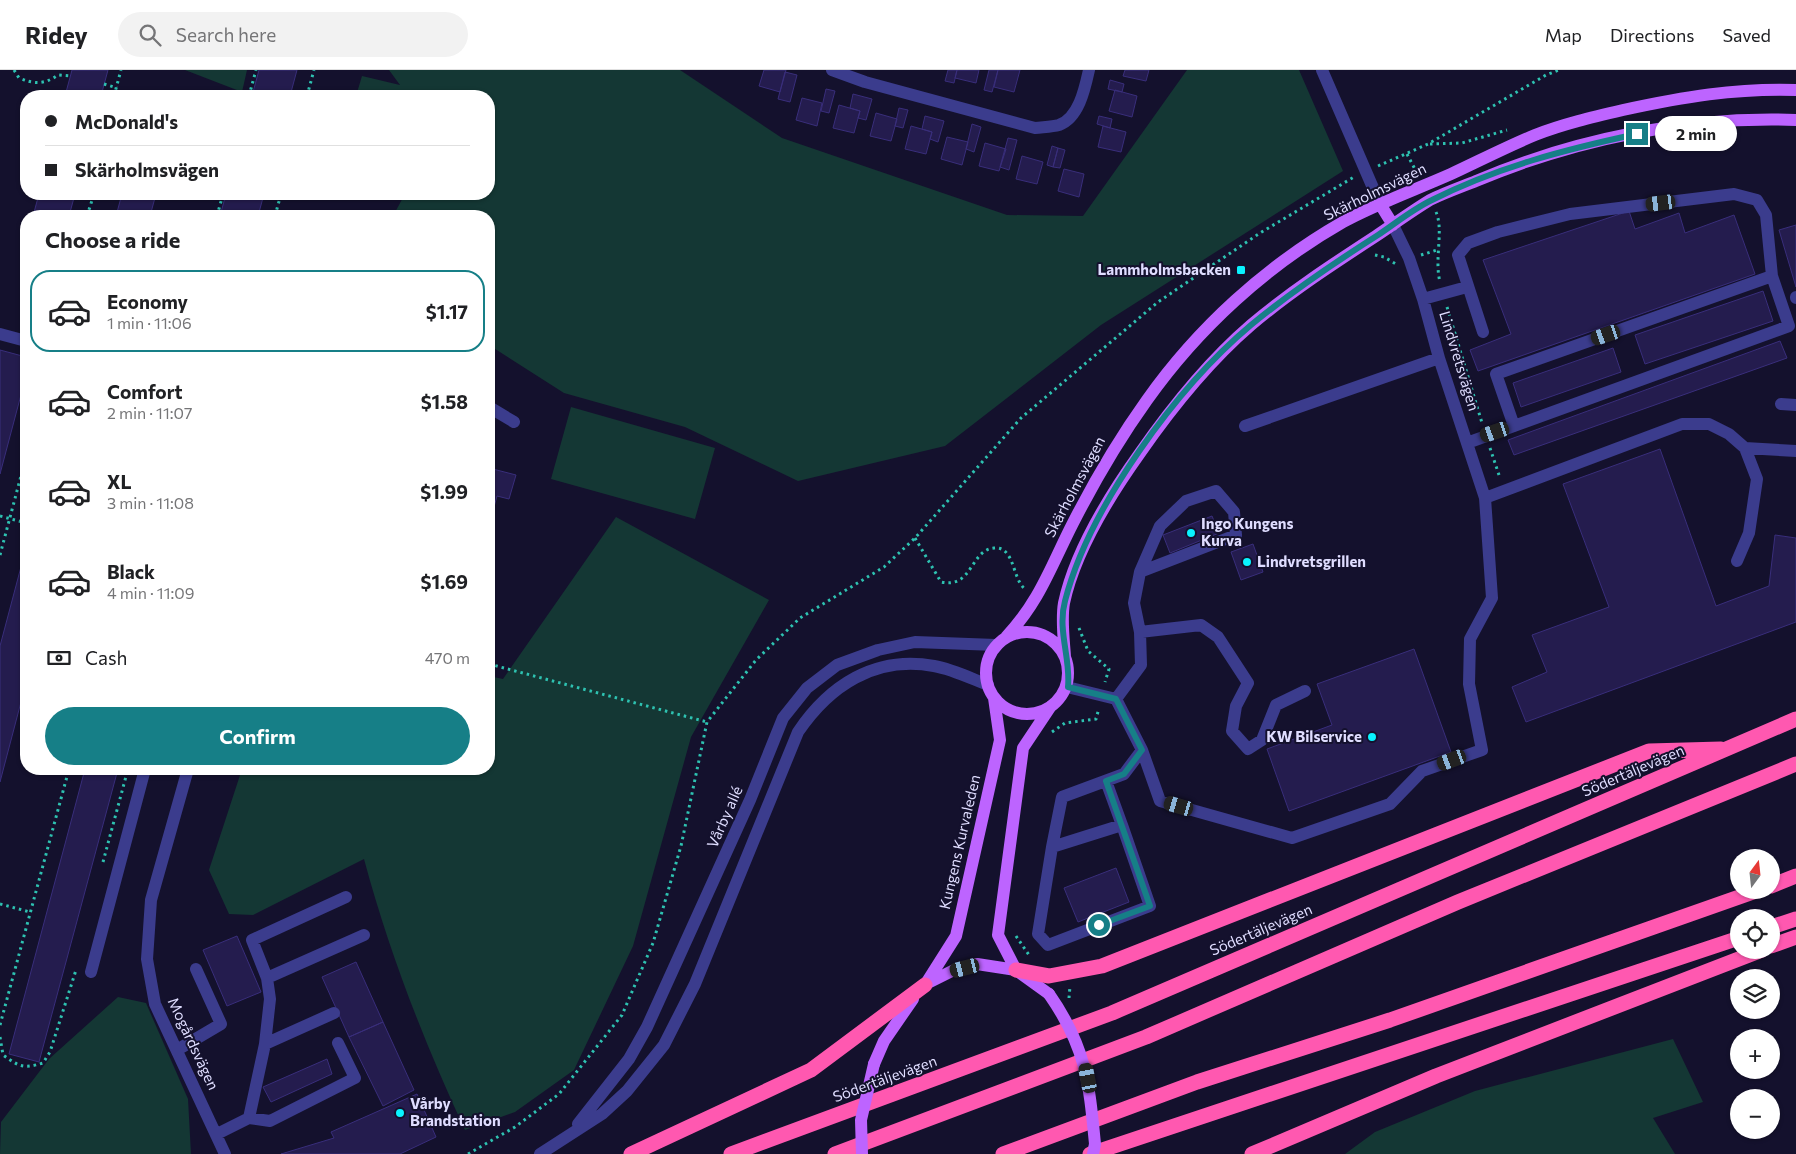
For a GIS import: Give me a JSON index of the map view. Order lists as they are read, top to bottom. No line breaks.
{"streets":{"highway":["Södertäljevägen"],"main road":["Skärholmsvägen","Kungens Kurvaleden"],"street":["Lindvretsvägen","Vårby allé","Mogårdsvägen"]},"crossings":[["Skärholmsvägen","Vårby allé"],["Skärholmsvägen","Kungens Kurvaleden"],["Vårby allé","Kungens Kurvaleden"]],"places":{"transit":["Lammholmsbacken"],"other":["Ingo Kungens Kurva","Lindvretsgrillen","KW Bilservice","Vårby Brandstation"]},"north":"top","page":{"header":"Ridey","search":"Search here","nav":["Map","Directions","Saved"],"banner":["McDonald's","Skärholmsvägen"],"bubble":"2 min","heading":"Choose a ride","list":[{"name":"Economy","note":"1 min · 11:06","value":"$1.17"},{"name":"Comfort","note":"2 min · 11:07","value":"$1.58"},{"name":"XL","note":"3 min · 11:08","value":"$1.99"},{"name":"Black","note":"4 min · 11:09","value":"$1.69"}],"pay":["Cash","470 m"],"buttons":"Confirm","map_buttons":["+","−"]}}
